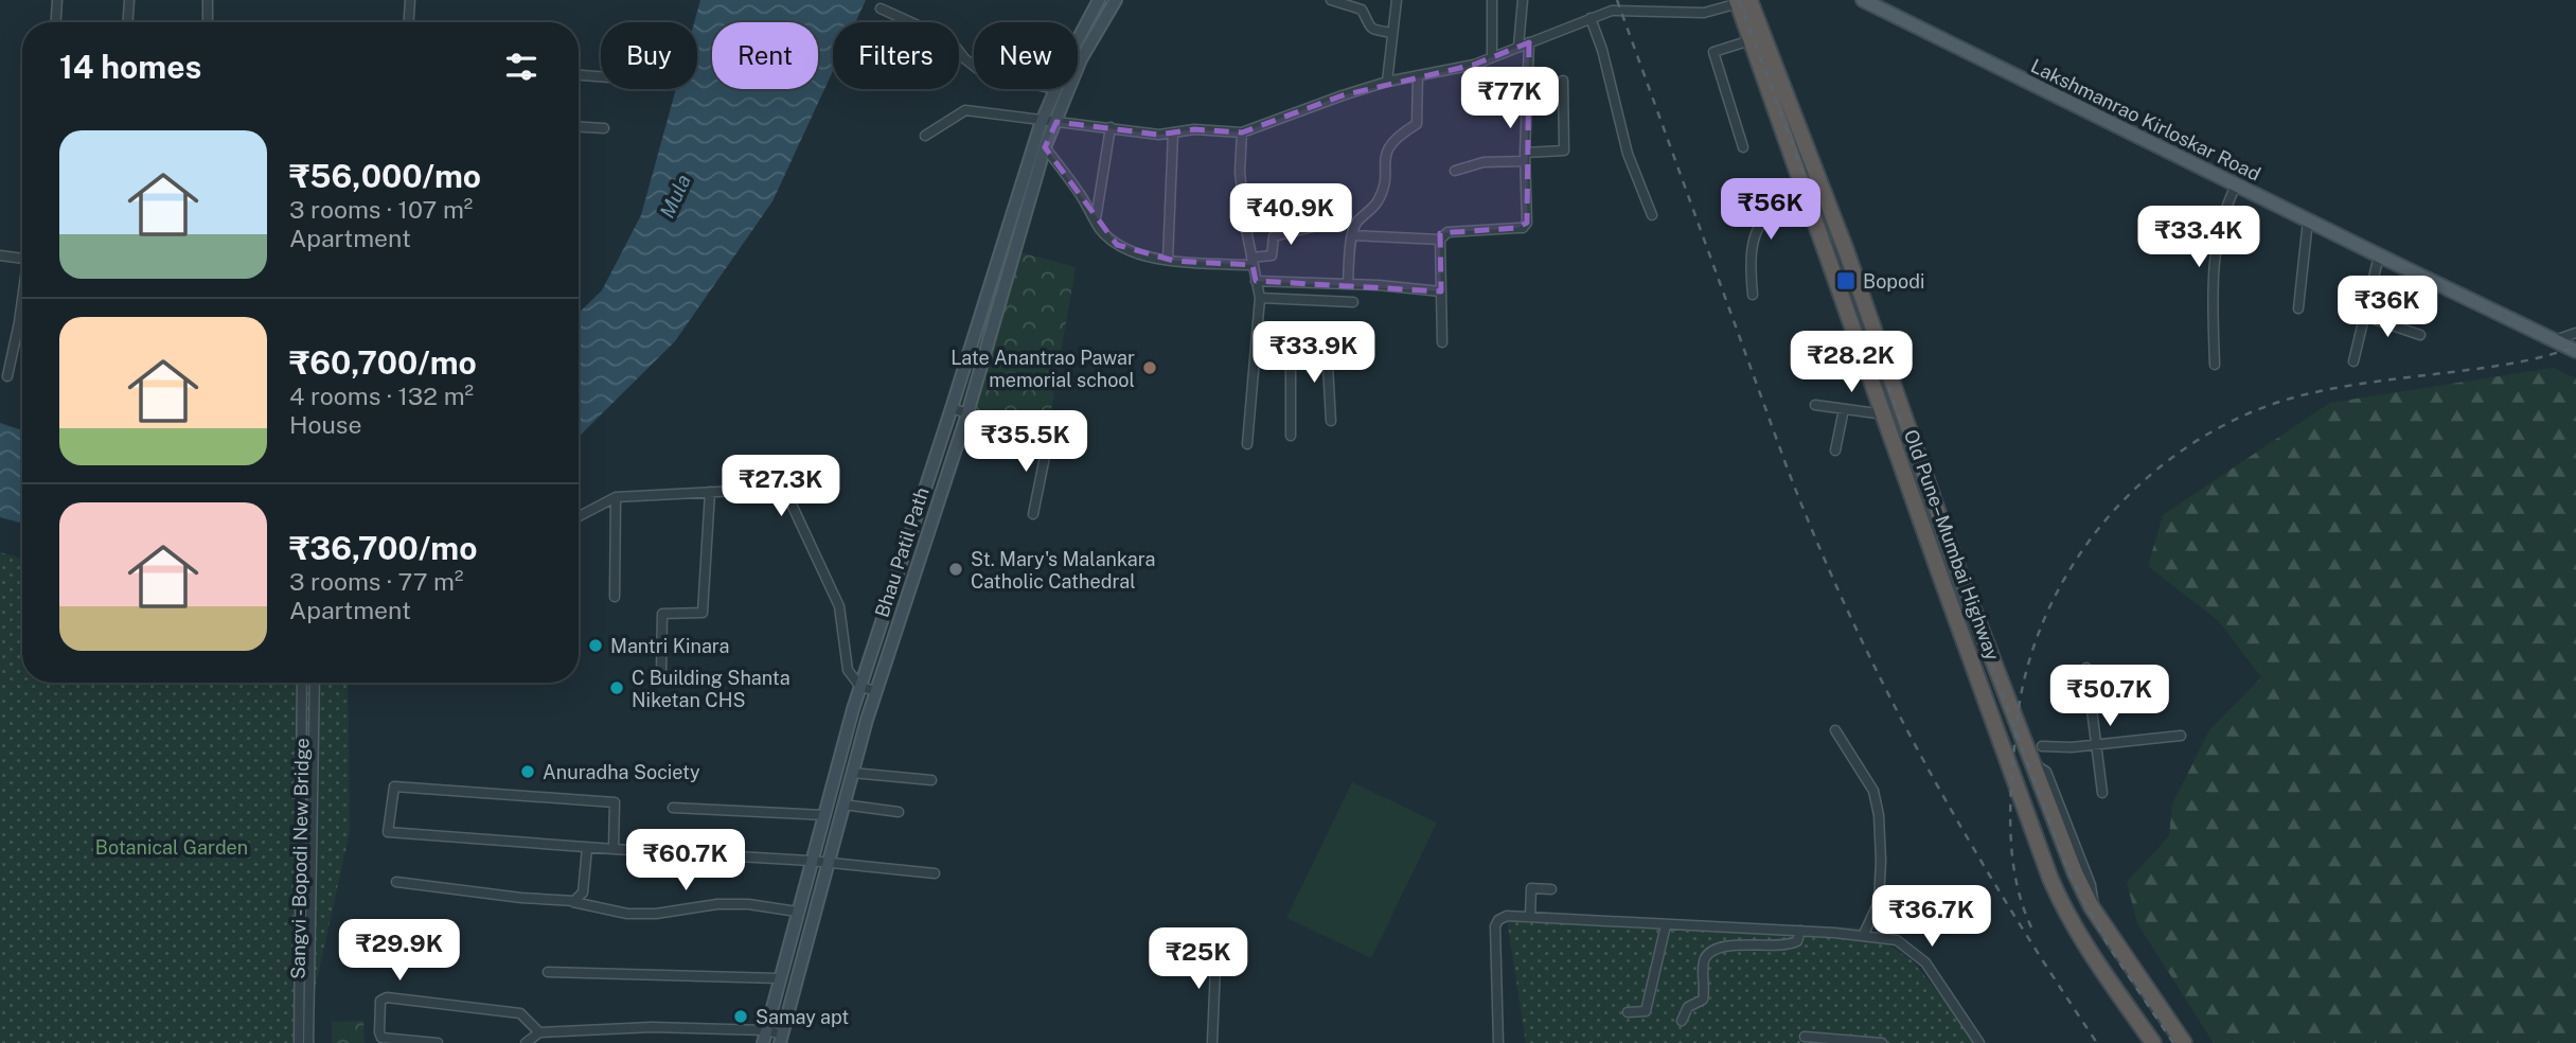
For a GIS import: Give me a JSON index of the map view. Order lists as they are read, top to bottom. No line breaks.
{"streets":{"highway":["Old Pune–Mumbai Highway"],"main road":["Lakshmanrao Kirloskar Road","Bhau Patil Path"],"street":["Sangvi - Bopodi New Bridge"]},"water":["Mula"],"parks":["Botanical Garden"],"places":{"transit":["Bopodi"],"other":["Late Anantrao Pawar memorial school","St. Mary's Malankara Catholic Cathedral","Mantri Kinara","C Building Shanta Niketan CHS","Anuradha Society","Samay apt"]},"page":{"chip":["Buy","Rent","Filters","New"],"heading":"14 homes","price":["₹77K","₹56K","₹40.9K","₹33.4K","₹36K","₹33.9K","₹28.2K","₹35.5K","₹27.3K","₹50.7K","₹60.7K","₹36.7K","₹29.9K","₹25K"],"list":[{"name":"₹56,000/mo","note":"3 rooms · 107 m² · Apartment"},{"name":"₹60,700/mo","note":"4 rooms · 132 m² · House"},{"name":"₹36,700/mo","note":"3 rooms · 77 m² · Apartment"}]}}
